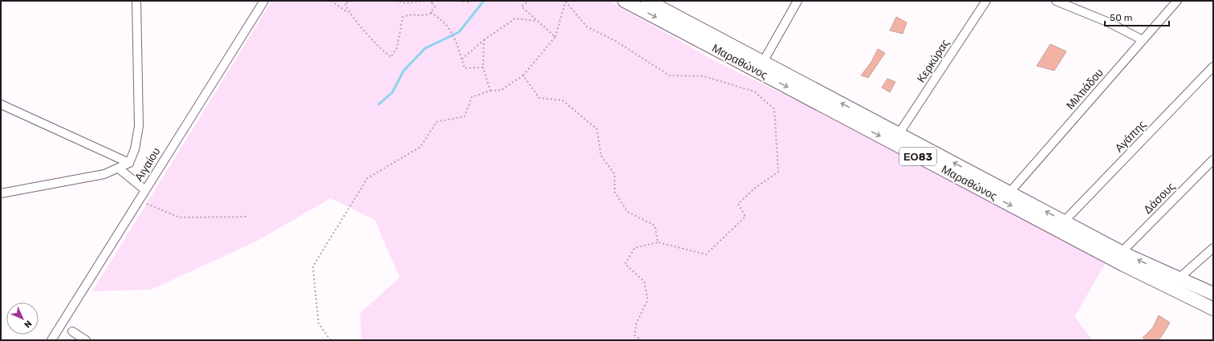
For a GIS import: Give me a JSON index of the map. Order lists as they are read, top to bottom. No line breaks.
{"streets":{"main road":["Μαραθώνος","ΕΟ83"],"street":["Κερκύρας","Μιλτιάδου","Αγάπης","Αιγαίου","Δάσους"]},"crossings":[["Κερκύρας","Μαραθώνος"],["Μαραθώνος","Μιλτιάδου"],["Μαραθώνος","Αγάπης"],["Μαραθώνος","Δάσους"]],"scale_bar":"50 m","north":"bottom right"}
